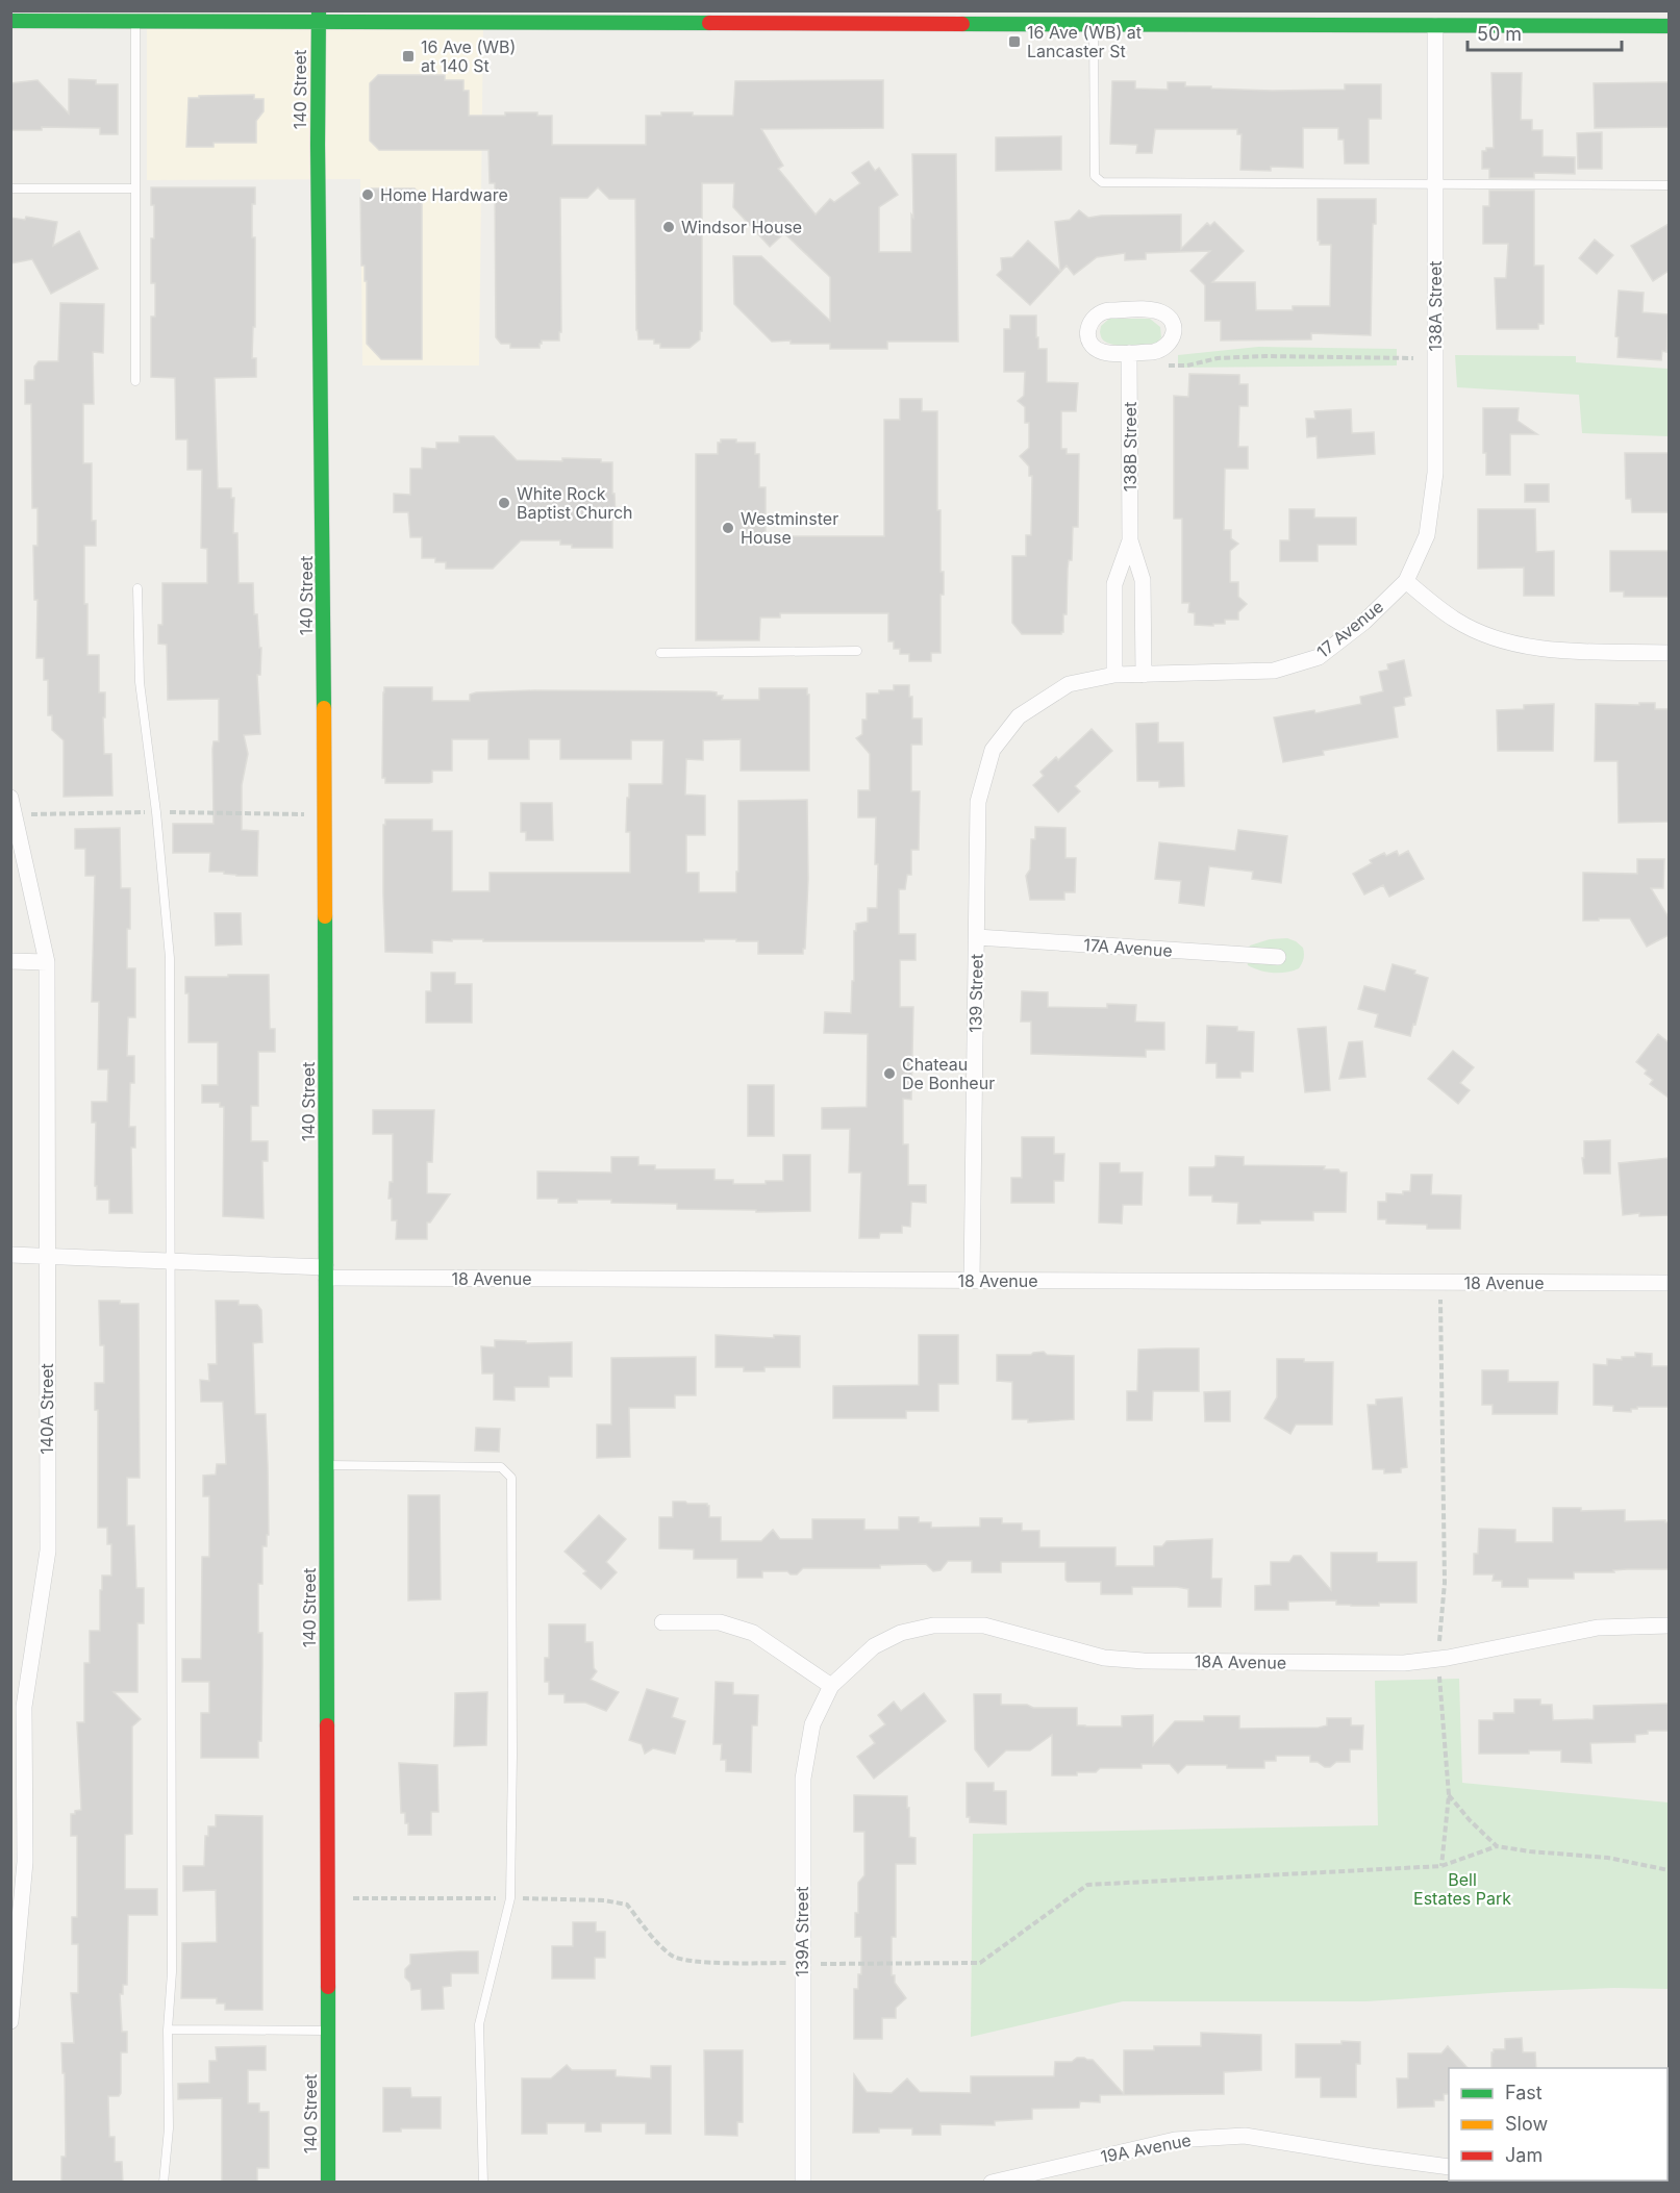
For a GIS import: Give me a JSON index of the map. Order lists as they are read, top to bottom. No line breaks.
{"streets":{"main road":["140 Street"],"street":["138A Street","138B Street","17 Avenue","17A Avenue","139 Street","18 Avenue","140A Street","18A Avenue","139A Street","19A Avenue"]},"crossings":[["140 Street","18 Avenue"],["138A Street","17 Avenue"],["138B Street","17 Avenue"],["17 Avenue","139 Street"],["17A Avenue","139 Street"],["139 Street","18 Avenue"],["18 Avenue","140A Street"],["18A Avenue","139A Street"]],"parks":["Bell Estates Park"],"places":{"transit":["16 Ave (WB) at Lancaster St","16 Ave (WB) at 140 St"],"other":["Home Hardware","Windsor House","White Rock Baptist Church","Westminster House","Chateau De Bonheur"]},"legend":["Fast","Slow","Jam"],"scale_bar":"50 m"}
